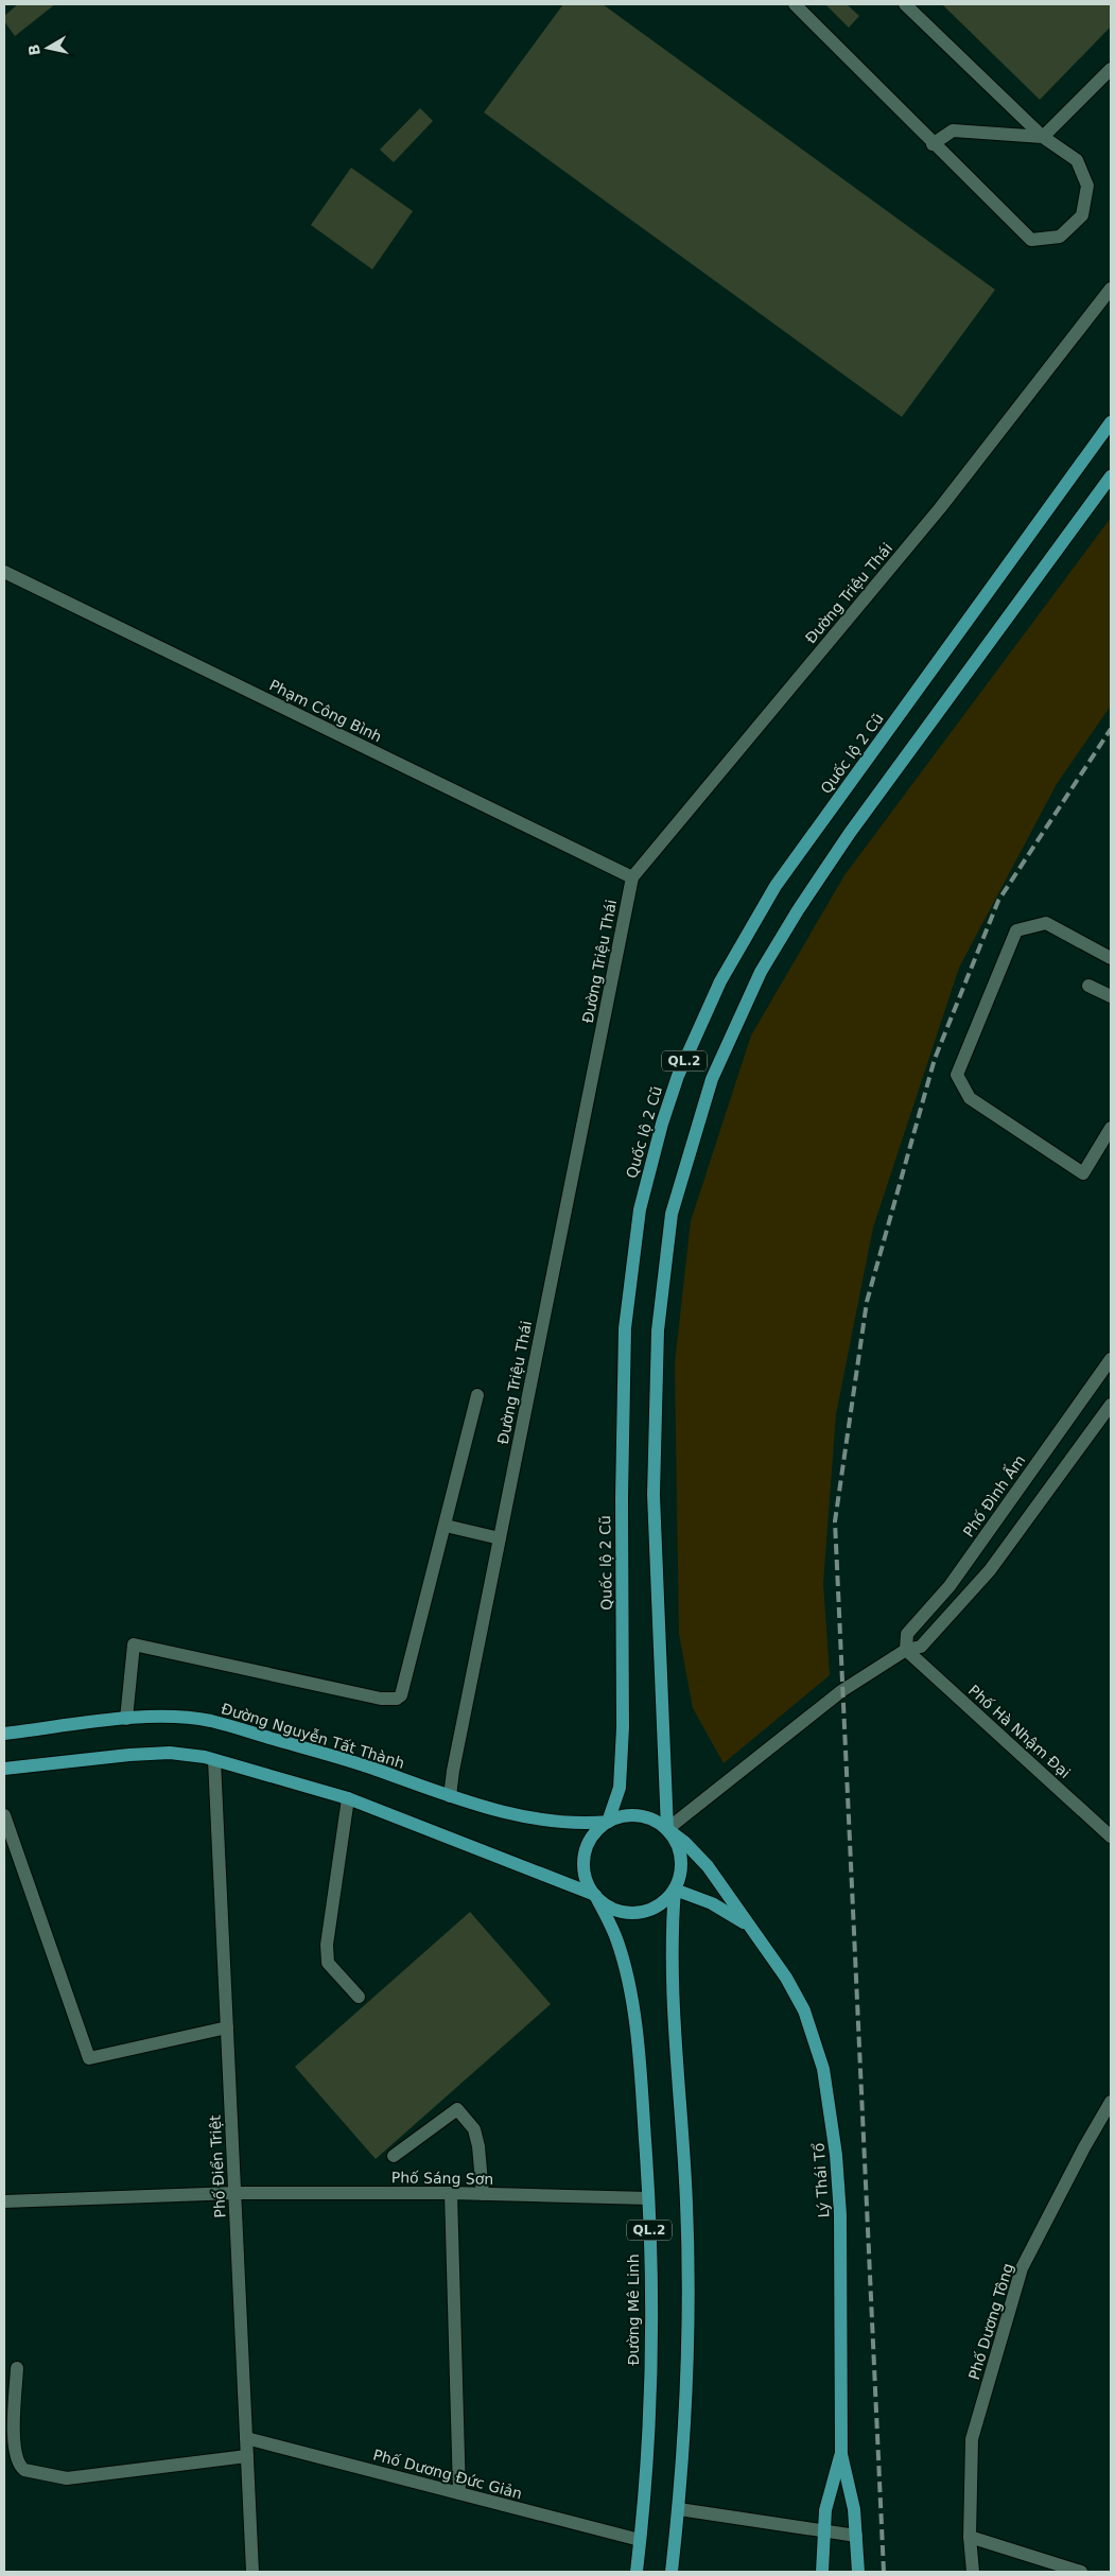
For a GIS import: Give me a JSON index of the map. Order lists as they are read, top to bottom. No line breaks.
{"streets":{"main road":["Quốc lộ 2 Cũ","QL.2","Đường Nguyễn Tất Thành","Lý Thái Tổ","Đường Mê Linh"],"street":["Đường Triệu Thái","Phạm Công Bình","Phố Đình Ấm","Phố Hà Nhậm Đại","Phố Điển Triệt","Phố Sáng Sơn","Phố Dương Tông","Phố Dương Đức Giản"]},"crossings":[["Đường Triệu Thái","Phạm Công Bình"],["Đường Triệu Thái","Đường Nguyễn Tất Thành"],["Quốc lộ 2 Cũ","QL.2"],["Quốc lộ 2 Cũ","Đường Nguyễn Tất Thành"],["Quốc lộ 2 Cũ","Lý Thái Tổ"],["Quốc lộ 2 Cũ","Đường Mê Linh"],["QL.2","Đường Nguyễn Tất Thành"],["QL.2","Lý Thái Tổ"],["QL.2","Đường Mê Linh"],["Phố Đình Ấm","Phố Hà Nhậm Đại"],["Đường Nguyễn Tất Thành","Lý Thái Tổ"],["Đường Nguyễn Tất Thành","Đường Mê Linh"],["Phố Điển Triệt","Phố Sáng Sơn"],["Phố Điển Triệt","Phố Dương Đức Giản"],["Phố Sáng Sơn","Đường Mê Linh"],["Lý Thái Tổ","Đường Mê Linh"],["Đường Mê Linh","Phố Dương Đức Giản"]],"north":"left"}
